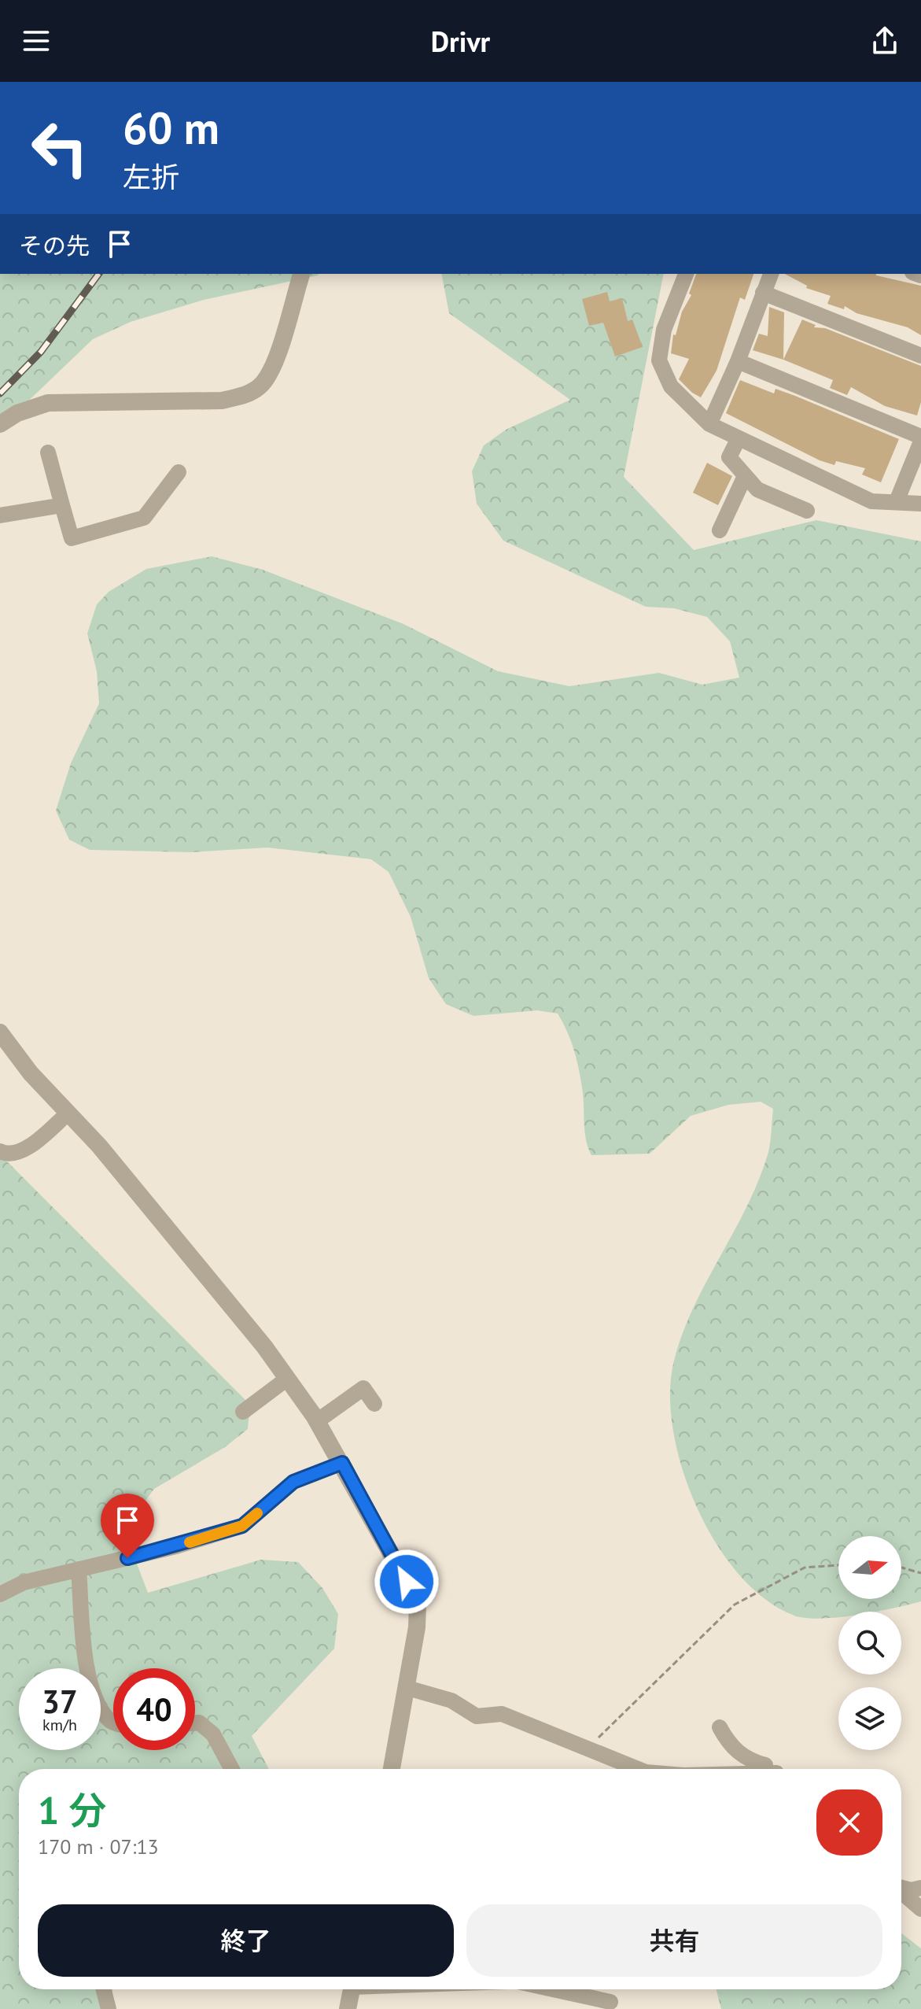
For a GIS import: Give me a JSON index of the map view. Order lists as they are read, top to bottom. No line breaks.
{"north":"right","page":{"header":"Drivr","turn":["60 m","左折"],"then":"その先","speed":"37 km/h","limit":"40","heading":["1 分","170 m · 07:13"],"buttons":["終了","共有"]}}
